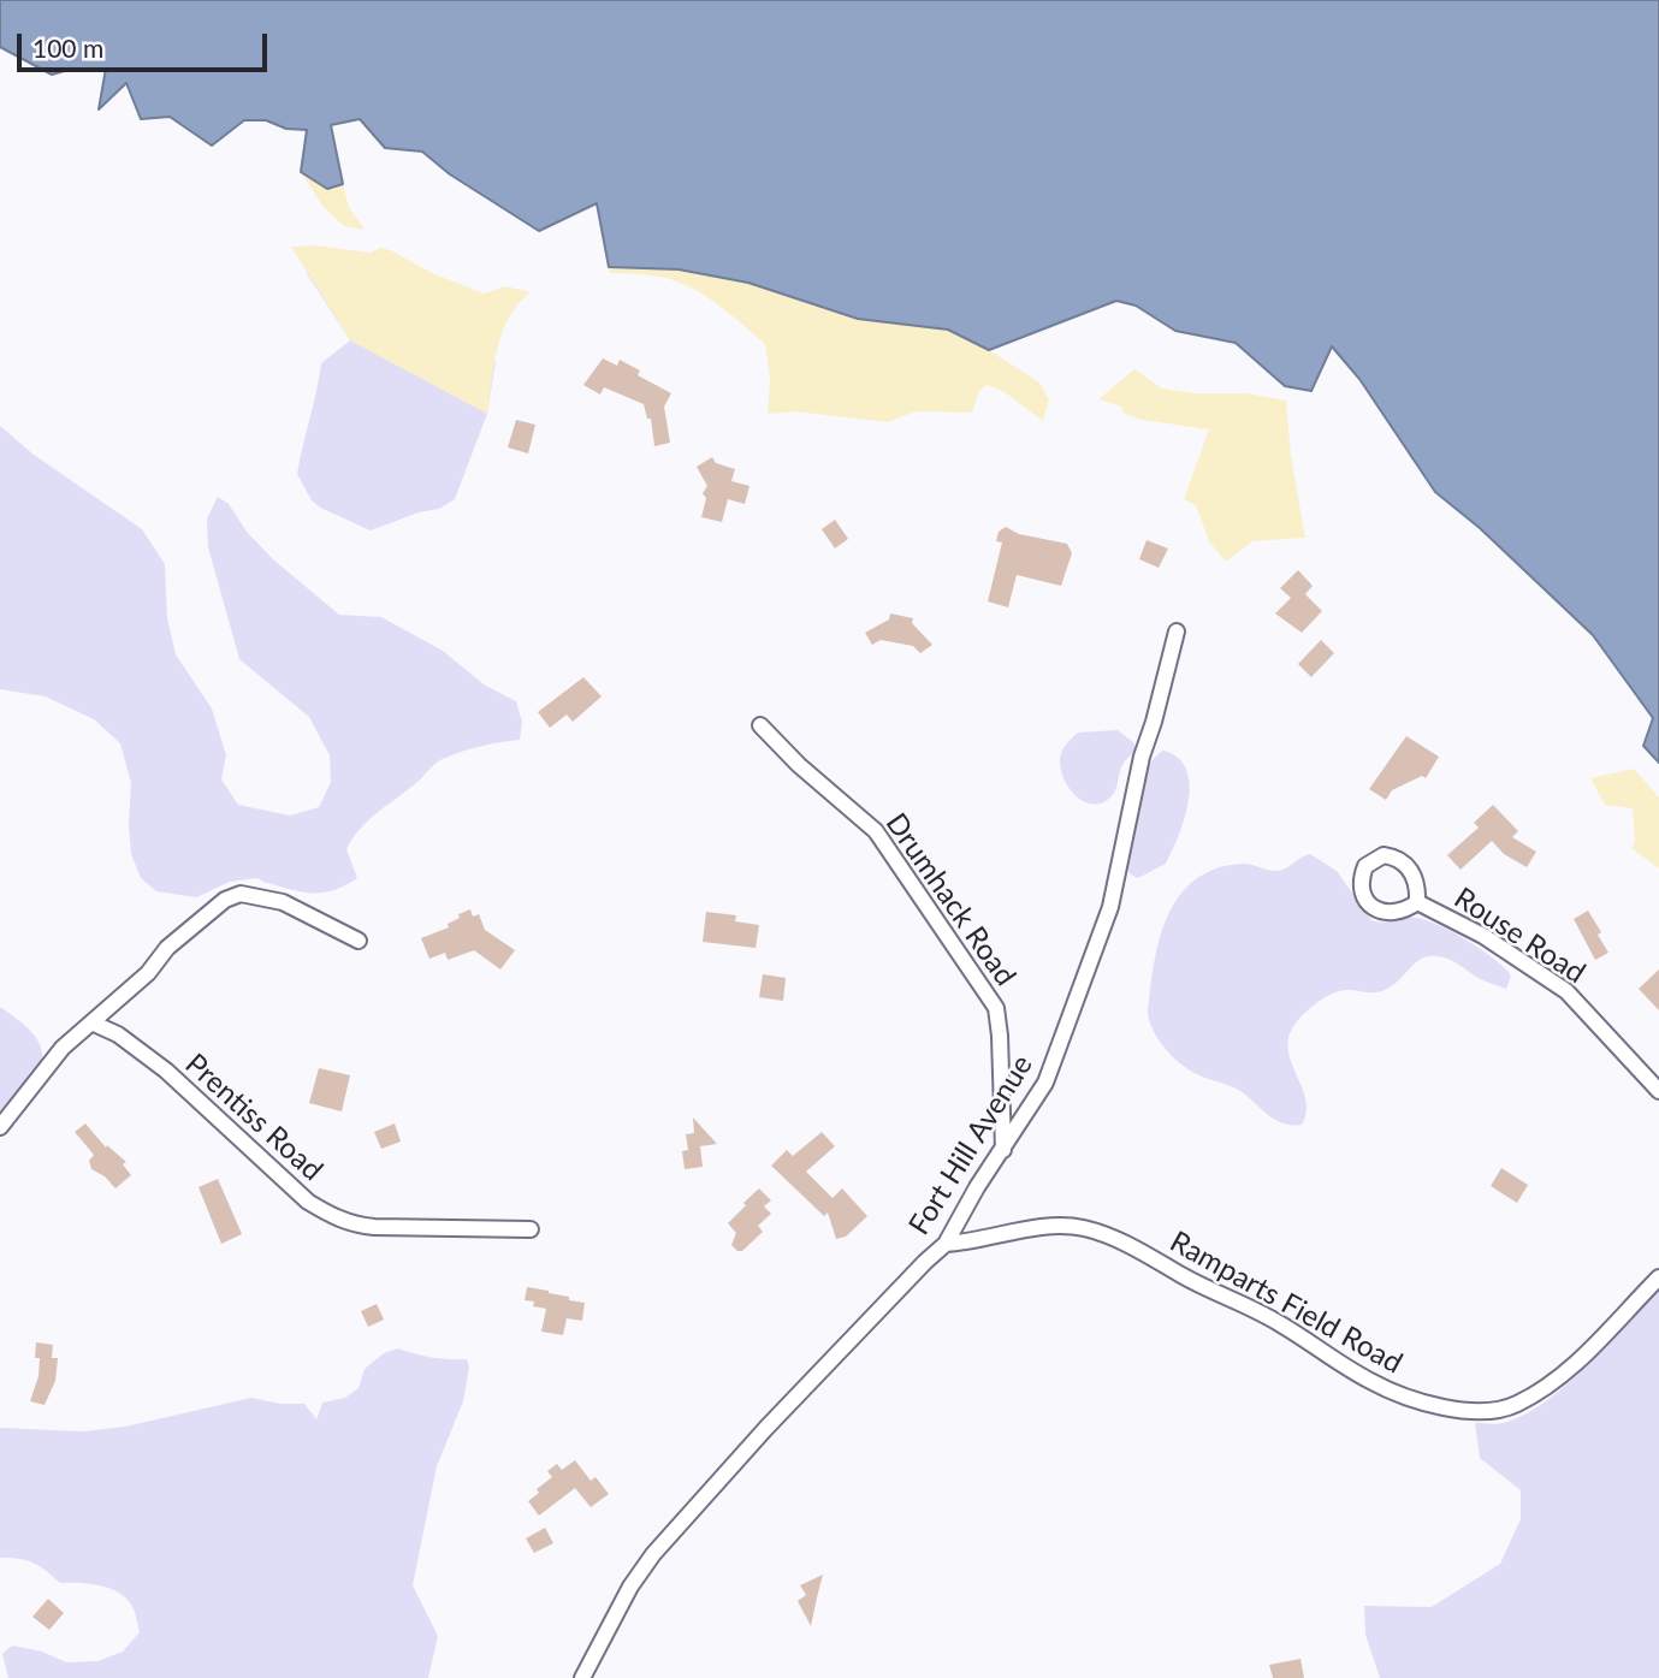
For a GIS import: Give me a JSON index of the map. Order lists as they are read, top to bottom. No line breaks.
{"streets":{"street":["Drumhack Road","Rouse Road","Prentiss Road","Fort Hill Avenue","Ramparts Field Road"]},"crossings":[["Drumhack Road","Fort Hill Avenue"],["Fort Hill Avenue","Ramparts Field Road"]],"scale_bar":"100 m"}
